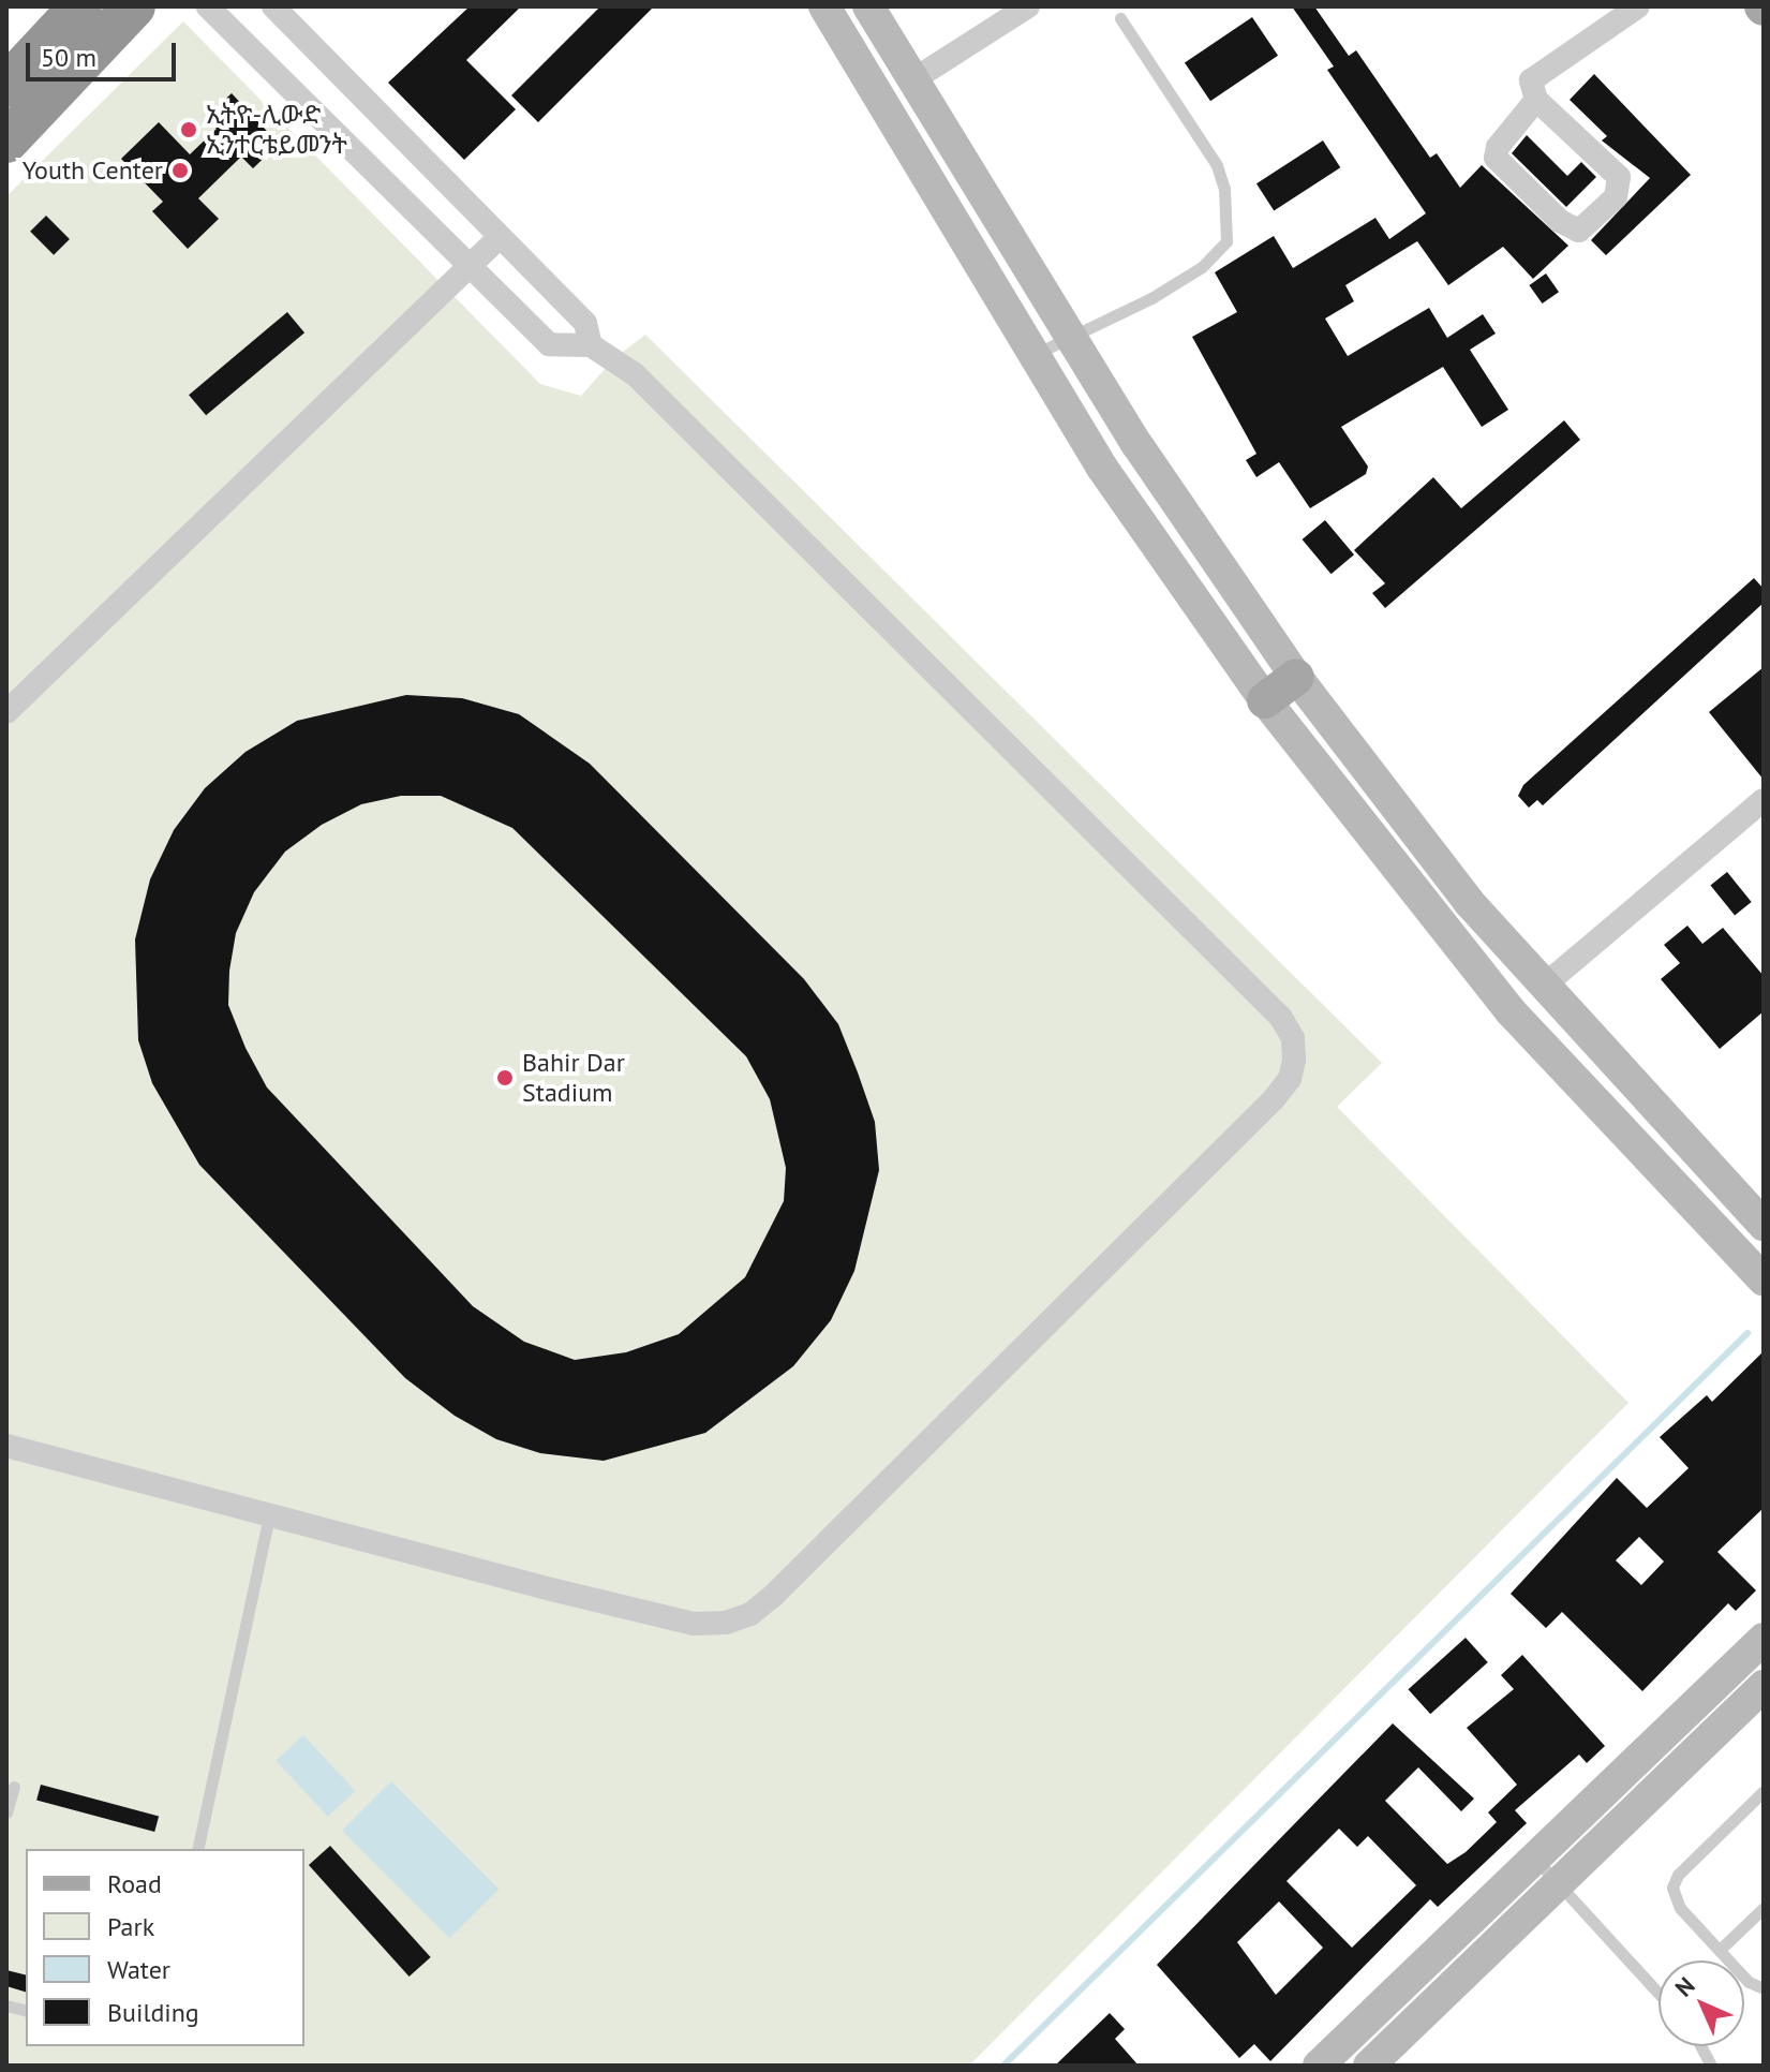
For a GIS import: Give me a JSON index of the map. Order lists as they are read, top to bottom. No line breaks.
{"places":["ኢትዮ-ሊውድ ኢንተርቴይመንት","Youth Center","Bahir Dar Stadium"],"legend":["Road","Park","Water","Building"],"scale_bar":"50 m","north":"top left"}
